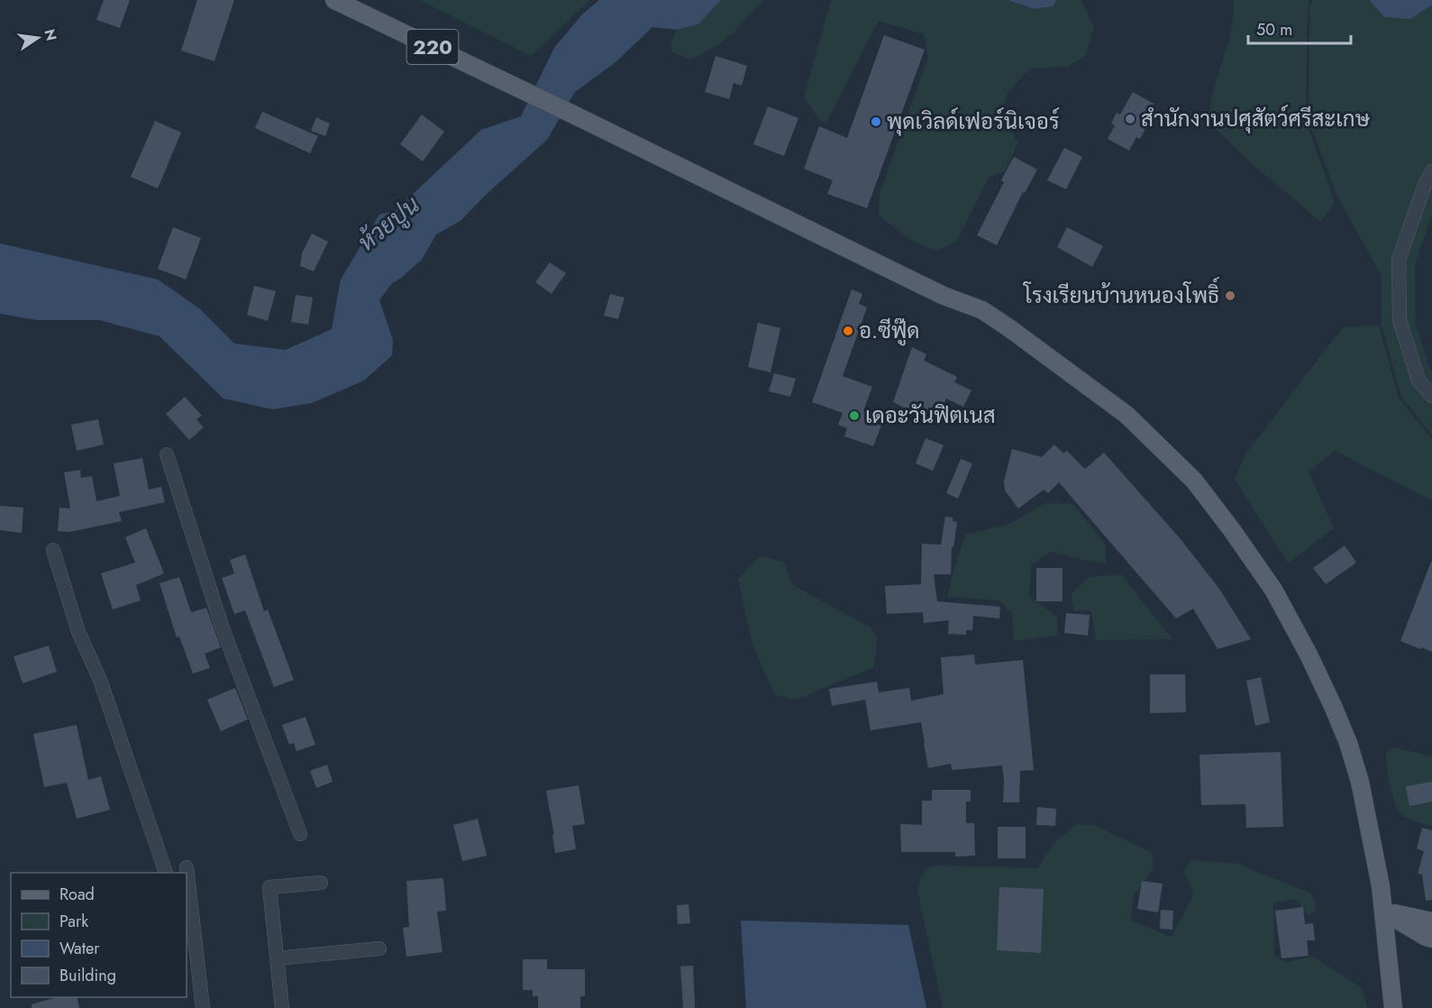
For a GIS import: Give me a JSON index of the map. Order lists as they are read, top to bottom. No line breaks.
{"streets":{"main road":["220"]},"water":["ห้วยปูน"],"places":["สำนักงานปศุสัตว์ศรีสะเกษ","พุดเวิลด์เฟอร์นิเจอร์","โรงเรียนบ้านหนองโพธิ์","อ.ซีฟู๊ด","เดอะวันฟิตเนส"],"legend":["Road","Park","Water","Building"],"scale_bar":"50 m","north":"right"}
